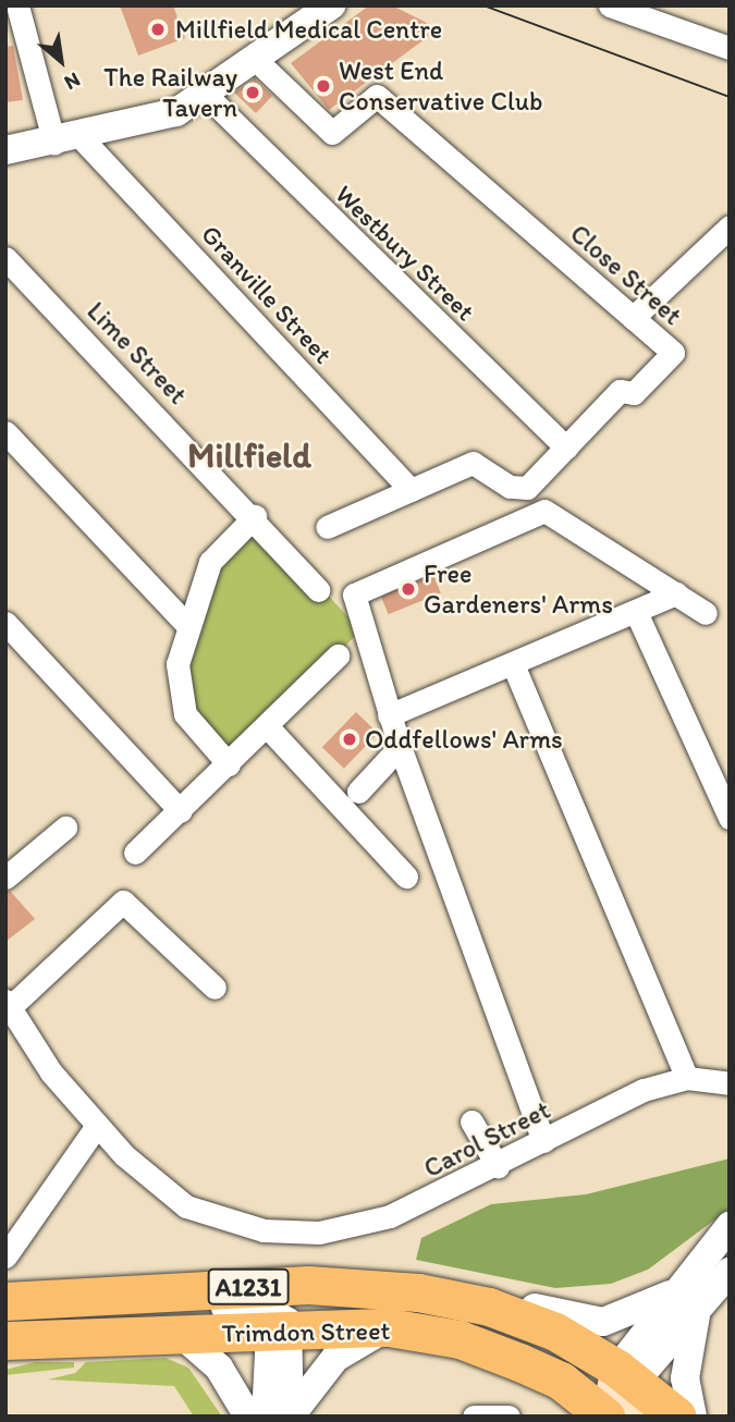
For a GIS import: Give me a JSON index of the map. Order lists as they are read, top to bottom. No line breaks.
{"streets":{"highway":["A1231","Trimdon Street"],"street":["Westbury Street","Close Street","Granville Street","Lime Street","Carol Street"]},"crossings":[["Westbury Street","Close Street"],["Close Street","Granville Street"],["A1231","Trimdon Street"]],"districts":["Millfield"],"places":["Millfield Medical Centre","West End Conservative Club","The Railway Tavern","Free Gardeners' Arms","Oddfellows' Arms"],"north":"bottom right"}
